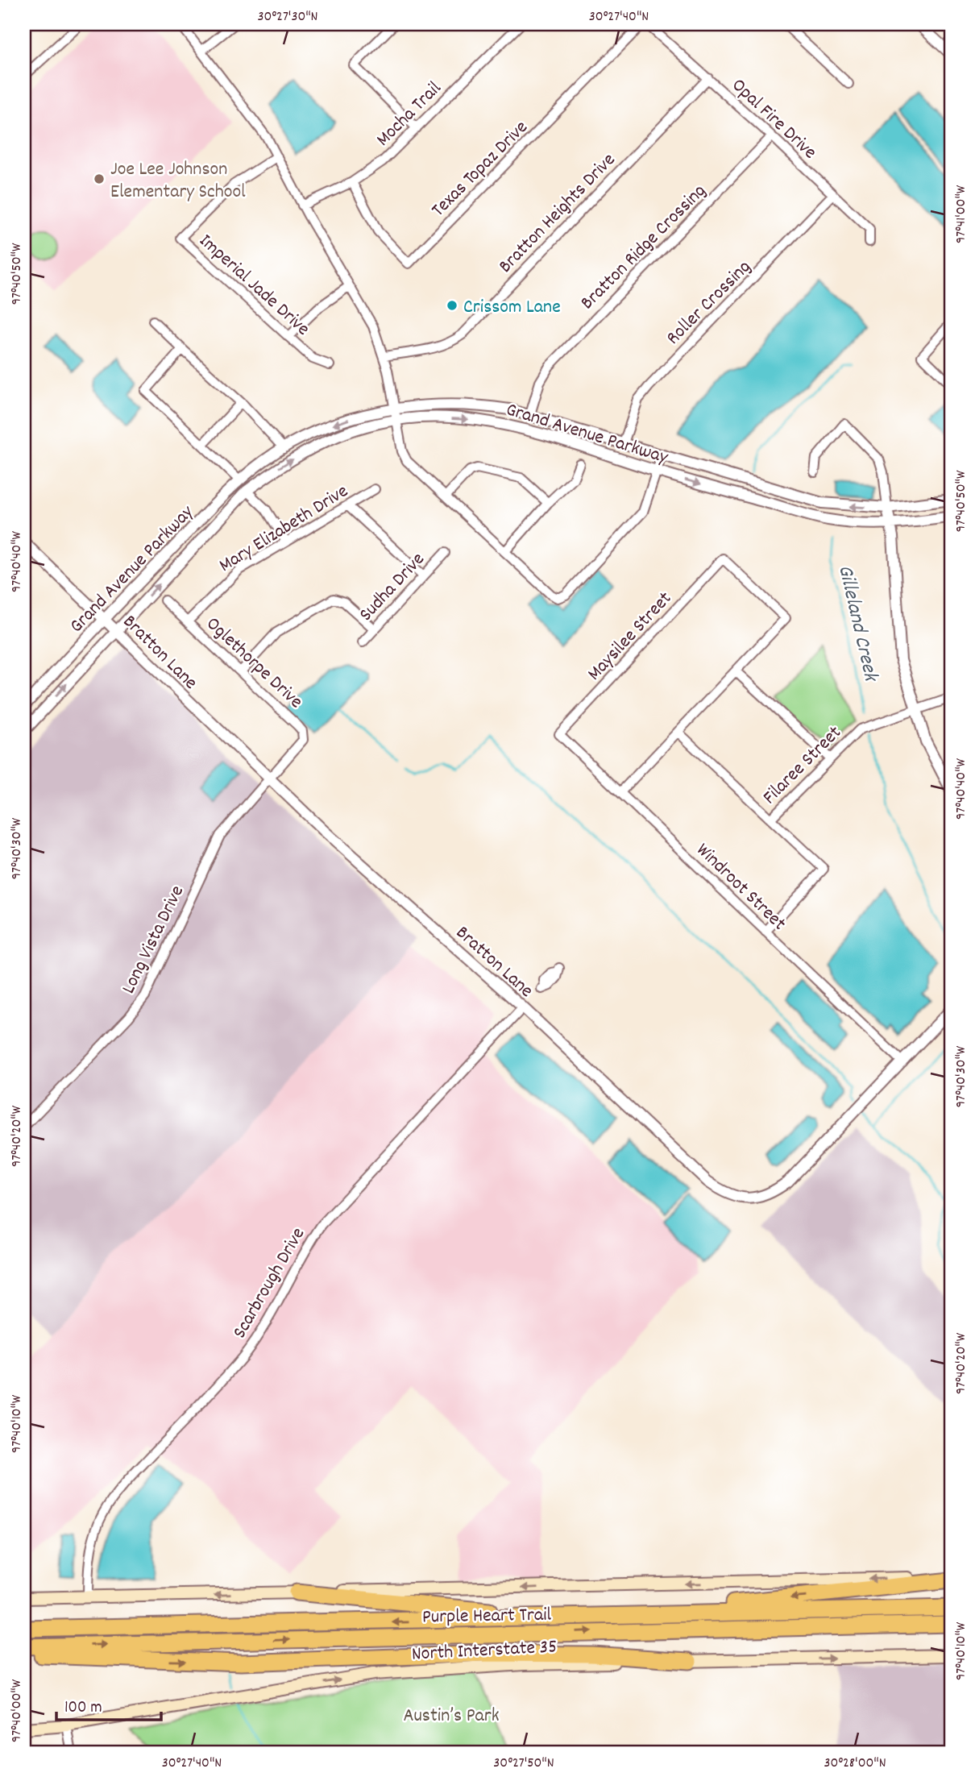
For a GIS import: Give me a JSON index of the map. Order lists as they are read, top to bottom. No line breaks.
{"streets":{"highway":["Purple Heart Trail"],"main road":["North Interstate 35"],"street":["Mocha Trail","Opal Fire Drive","Texas Topaz Drive","Bratton Heights Drive","Bratton Ridge Crossing","Imperial Jade Drive","Roller Crossing","Grand Avenue Parkway","Mary Elizabeth Drive","Sudha Drive","Maysilee Street","Bratton Lane","Oglethorpe Drive","Filaree Street","Windroot Street","Long Vista Drive","Scarbrough Drive"]},"crossings":[["Mocha Trail","Texas Topaz Drive"],["Opal Fire Drive","Bratton Heights Drive"],["Opal Fire Drive","Bratton Ridge Crossing"],["Opal Fire Drive","Roller Crossing"],["Bratton Ridge Crossing","Grand Avenue Parkway"],["Roller Crossing","Grand Avenue Parkway"],["Grand Avenue Parkway","Bratton Lane"],["Mary Elizabeth Drive","Oglethorpe Drive"],["Maysilee Street","Windroot Street"],["Bratton Lane","Oglethorpe Drive"],["Bratton Lane","Windroot Street"],["Bratton Lane","Long Vista Drive"],["Bratton Lane","Scarbrough Drive"],["Oglethorpe Drive","Long Vista Drive"]],"water":["Gilleland Creek"],"parks":["Austin’s Park"],"places":["Joe Lee Johnson Elementary School","Crissom Lane"],"scale_bar":"100 m","coordinates":["30°27'30\"N","30°27'40\"N","97°41'00\"W","97°40'50\"W","97°40'40\"W","97°40'30\"W","97°40'20\"W","97°40'10\"W","97°40'00\"W","30°27'50\"N","30°28'00\"N"]}
